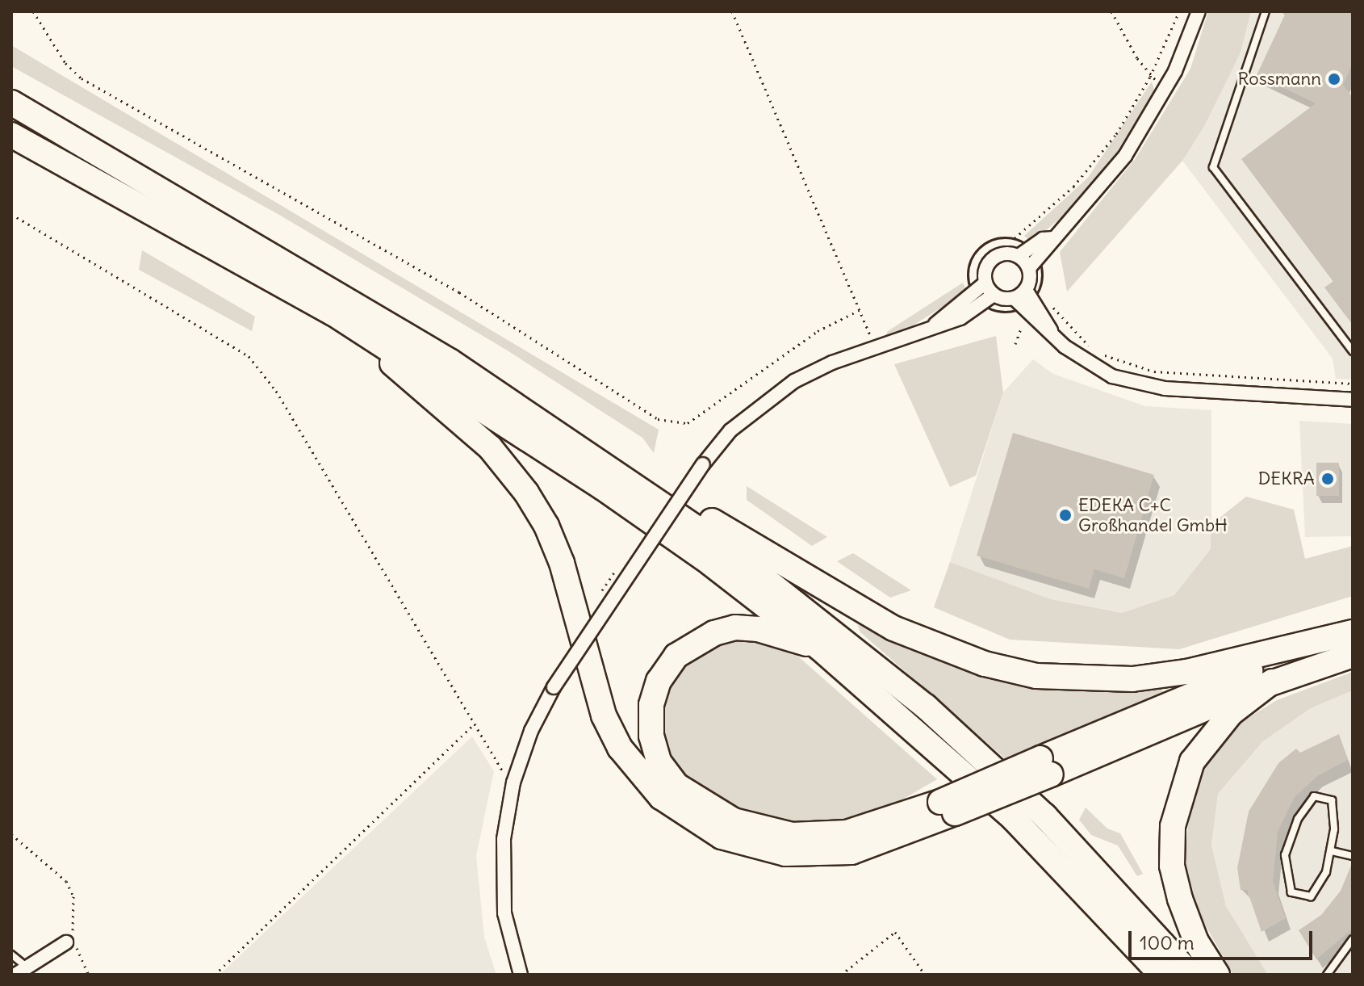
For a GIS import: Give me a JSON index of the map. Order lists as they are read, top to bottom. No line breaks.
{"places":["Rossmann","DEKRA","EDEKA C+C Großhandel GmbH"],"scale_bar":"100 m"}
